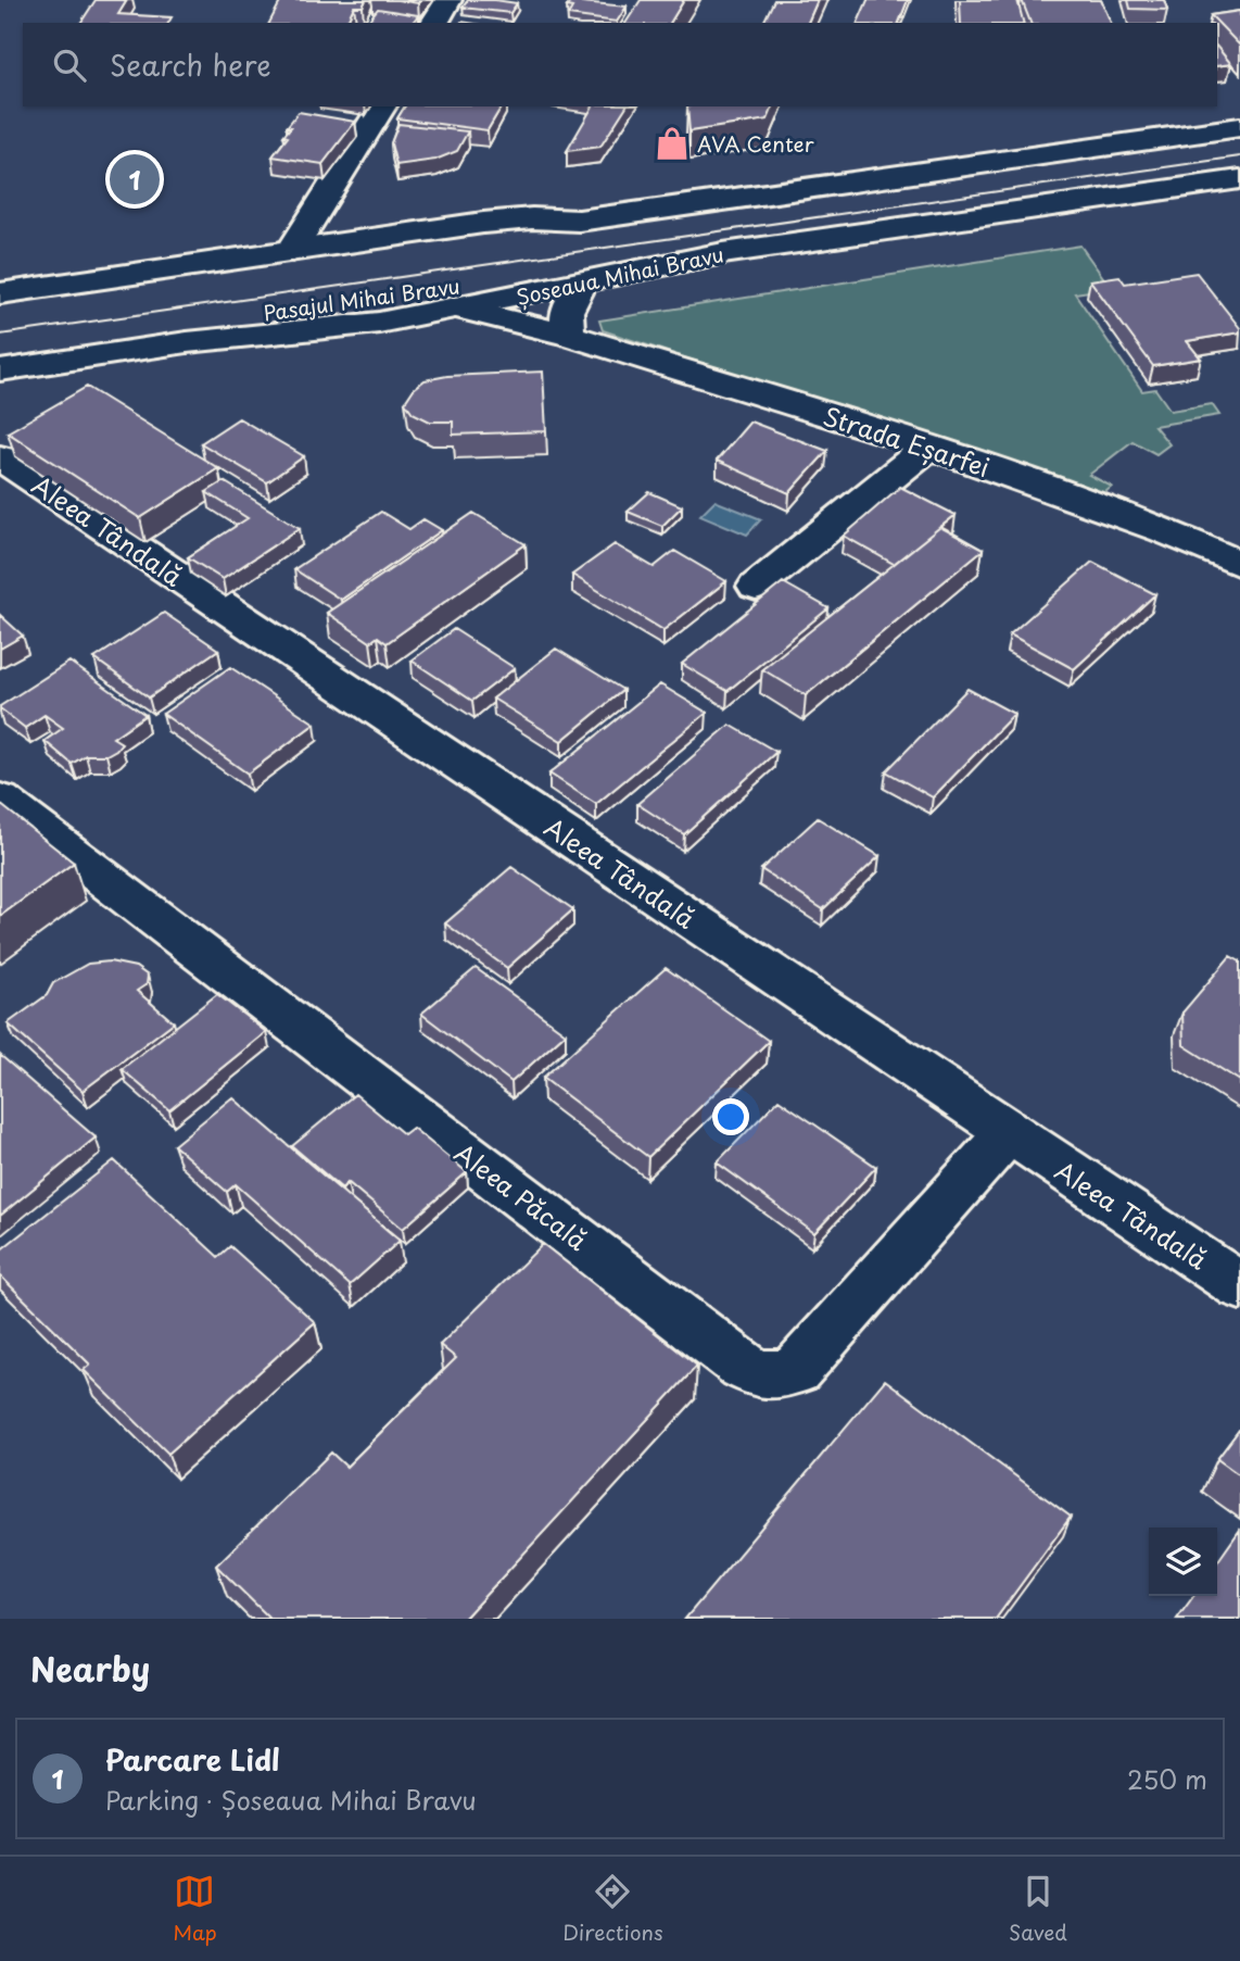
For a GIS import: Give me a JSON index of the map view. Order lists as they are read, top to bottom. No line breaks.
{"streets":{"main road":["Șoseaua Mihai Bravu","Pasajul Mihai Bravu","Strada Eșarfei","Aleea Tândală","Aleea Păcală"]},"crossings":[["Șoseaua Mihai Bravu","Pasajul Mihai Bravu"],["Șoseaua Mihai Bravu","Strada Eșarfei"],["Aleea Tândală","Aleea Păcală"]],"places":{"shop":["AVA Center"]},"page":{"search":"Search here","pins":"1","heading":"Nearby","list":[{"mark":"1","name":"Parcare Lidl","note":"Parking · Șoseaua Mihai Bravu","value":"250 m"}],"nav":["Map","Directions","Saved"]}}
